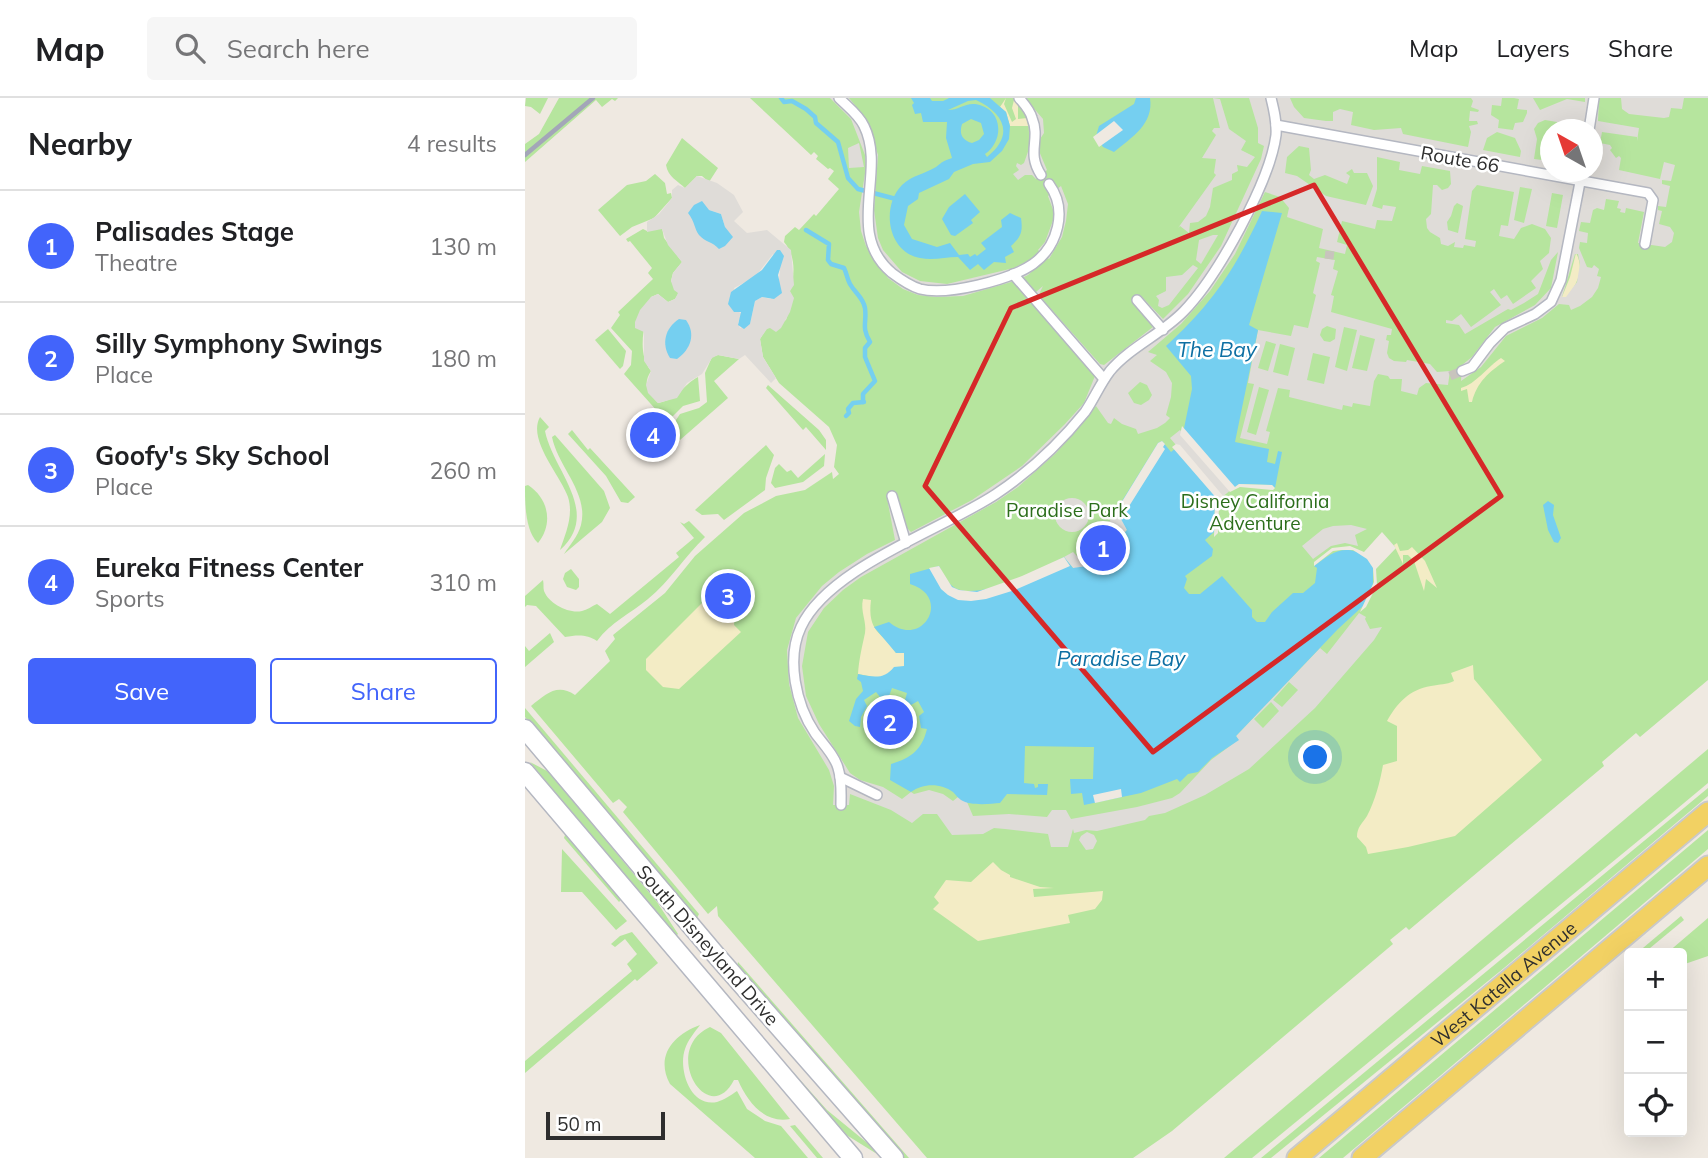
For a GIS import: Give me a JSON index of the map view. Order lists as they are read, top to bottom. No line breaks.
{"streets":{"main road":["South Disneyland Drive","West Katella Avenue"],"street":["Route 66"]},"water":["The Bay","Paradise Bay"],"parks":["Disney California Adventure","Paradise Park"],"scale_bar":"50 m","north":"top left","page":{"header":"Map","search":"Search here","nav":["Map","Layers","Share"],"heading":["Nearby","4 results"],"list":[{"mark":"1","name":"Palisades Stage","note":"Theatre","value":"130 m"},{"mark":"2","name":"Silly Symphony Swings","note":"Place","value":"180 m"},{"mark":"3","name":"Goofy's Sky School","note":"Place","value":"260 m"},{"mark":"4","name":"Eureka Fitness Center","note":"Sports","value":"310 m"}],"pins":["4","1","3","2"],"buttons":["Save","Share"],"map_buttons":["+","−"],"scale":"50 m"}}
